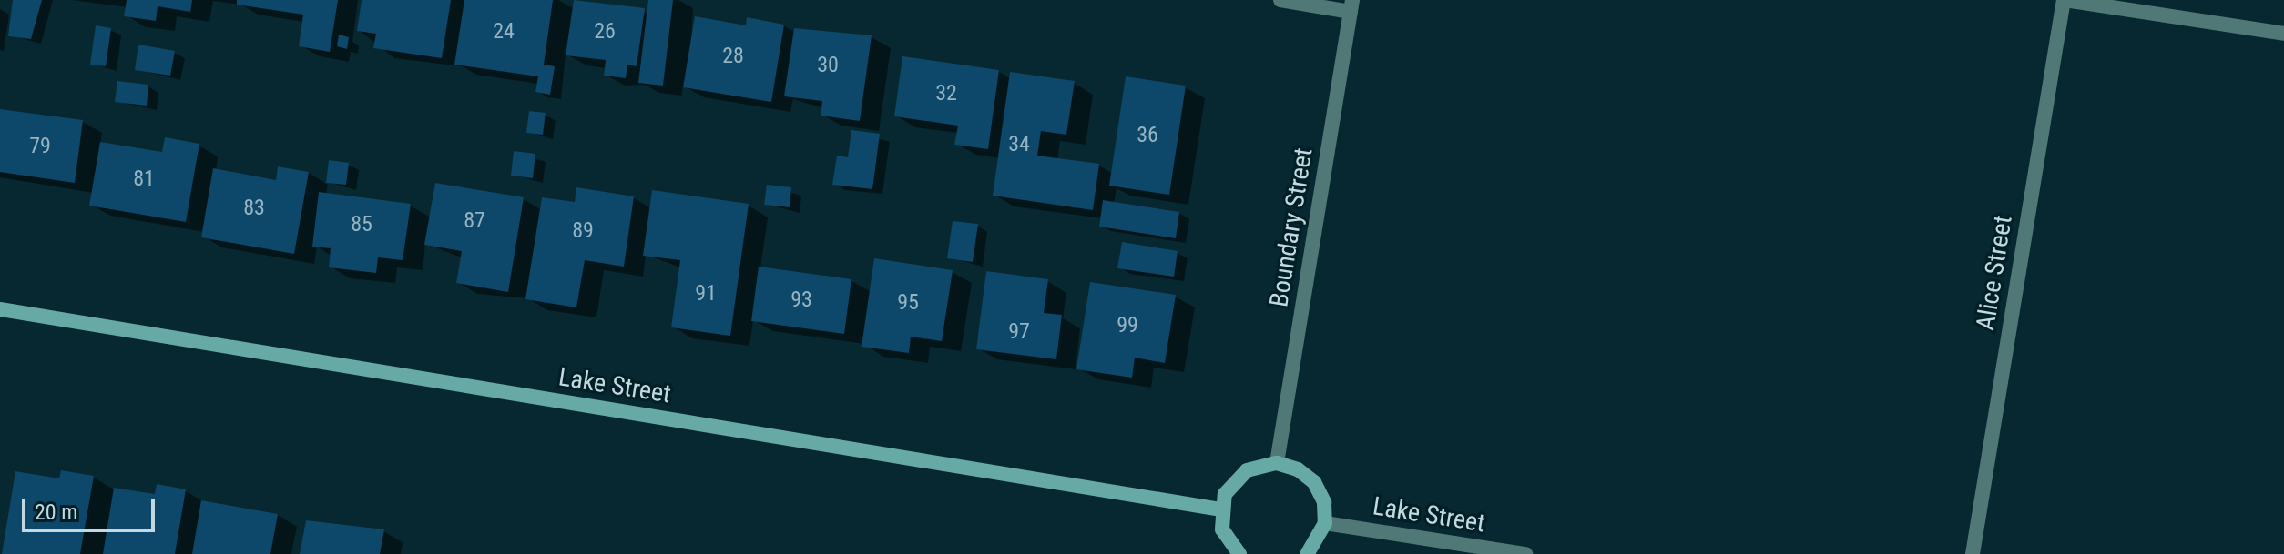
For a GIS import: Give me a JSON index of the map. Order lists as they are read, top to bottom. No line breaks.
{"streets":{"street":["Boundary Street","Alice Street","Lake Street"]},"house_numbers":["24","26","28","30","32","36","34","79","81","83","87","85","89","91","93","95","99","97"],"scale_bar":"20 m"}
